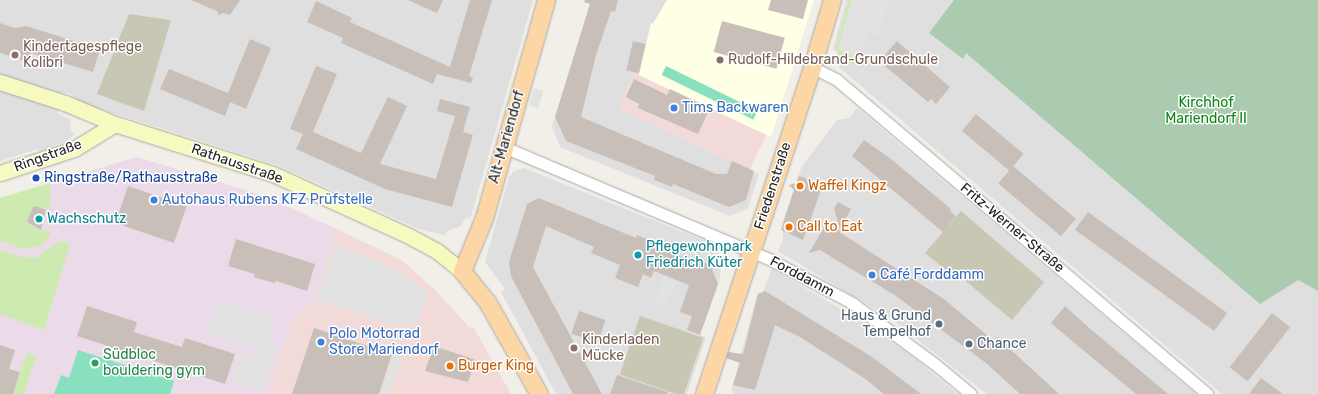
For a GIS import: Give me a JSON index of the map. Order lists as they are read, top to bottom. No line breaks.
{"streets":{"main road":["Alt-Mariendorf","Ringstraße","Rathausstraße","Friedenstraße"],"street":["Fritz-Werner-Straße","Forddamm"]},"crossings":[["Alt-Mariendorf","Rathausstraße"],["Alt-Mariendorf","Forddamm"],["Ringstraße","Rathausstraße"],["Friedenstraße","Fritz-Werner-Straße"],["Friedenstraße","Forddamm"]],"parks":["Kirchhof Mariendorf II"],"places":["Kindertagespflege Kolibri","Rudolf-Hildebrand-Grundschule","Tims Backwaren","Ringstraße/Rathausstraße","Waffel Kingz","Autohaus Rubens KFZ Prüfstelle","Wachschutz","Call to Eat","Pflegewohnpark Friedrich Küter","Café Forddamm","Haus & Grund Tempelhof","Polo Motorrad Store Mariendorf","Chance","Kinderladen Mücke","Südbloc bouldering gym","Burger King"]}
